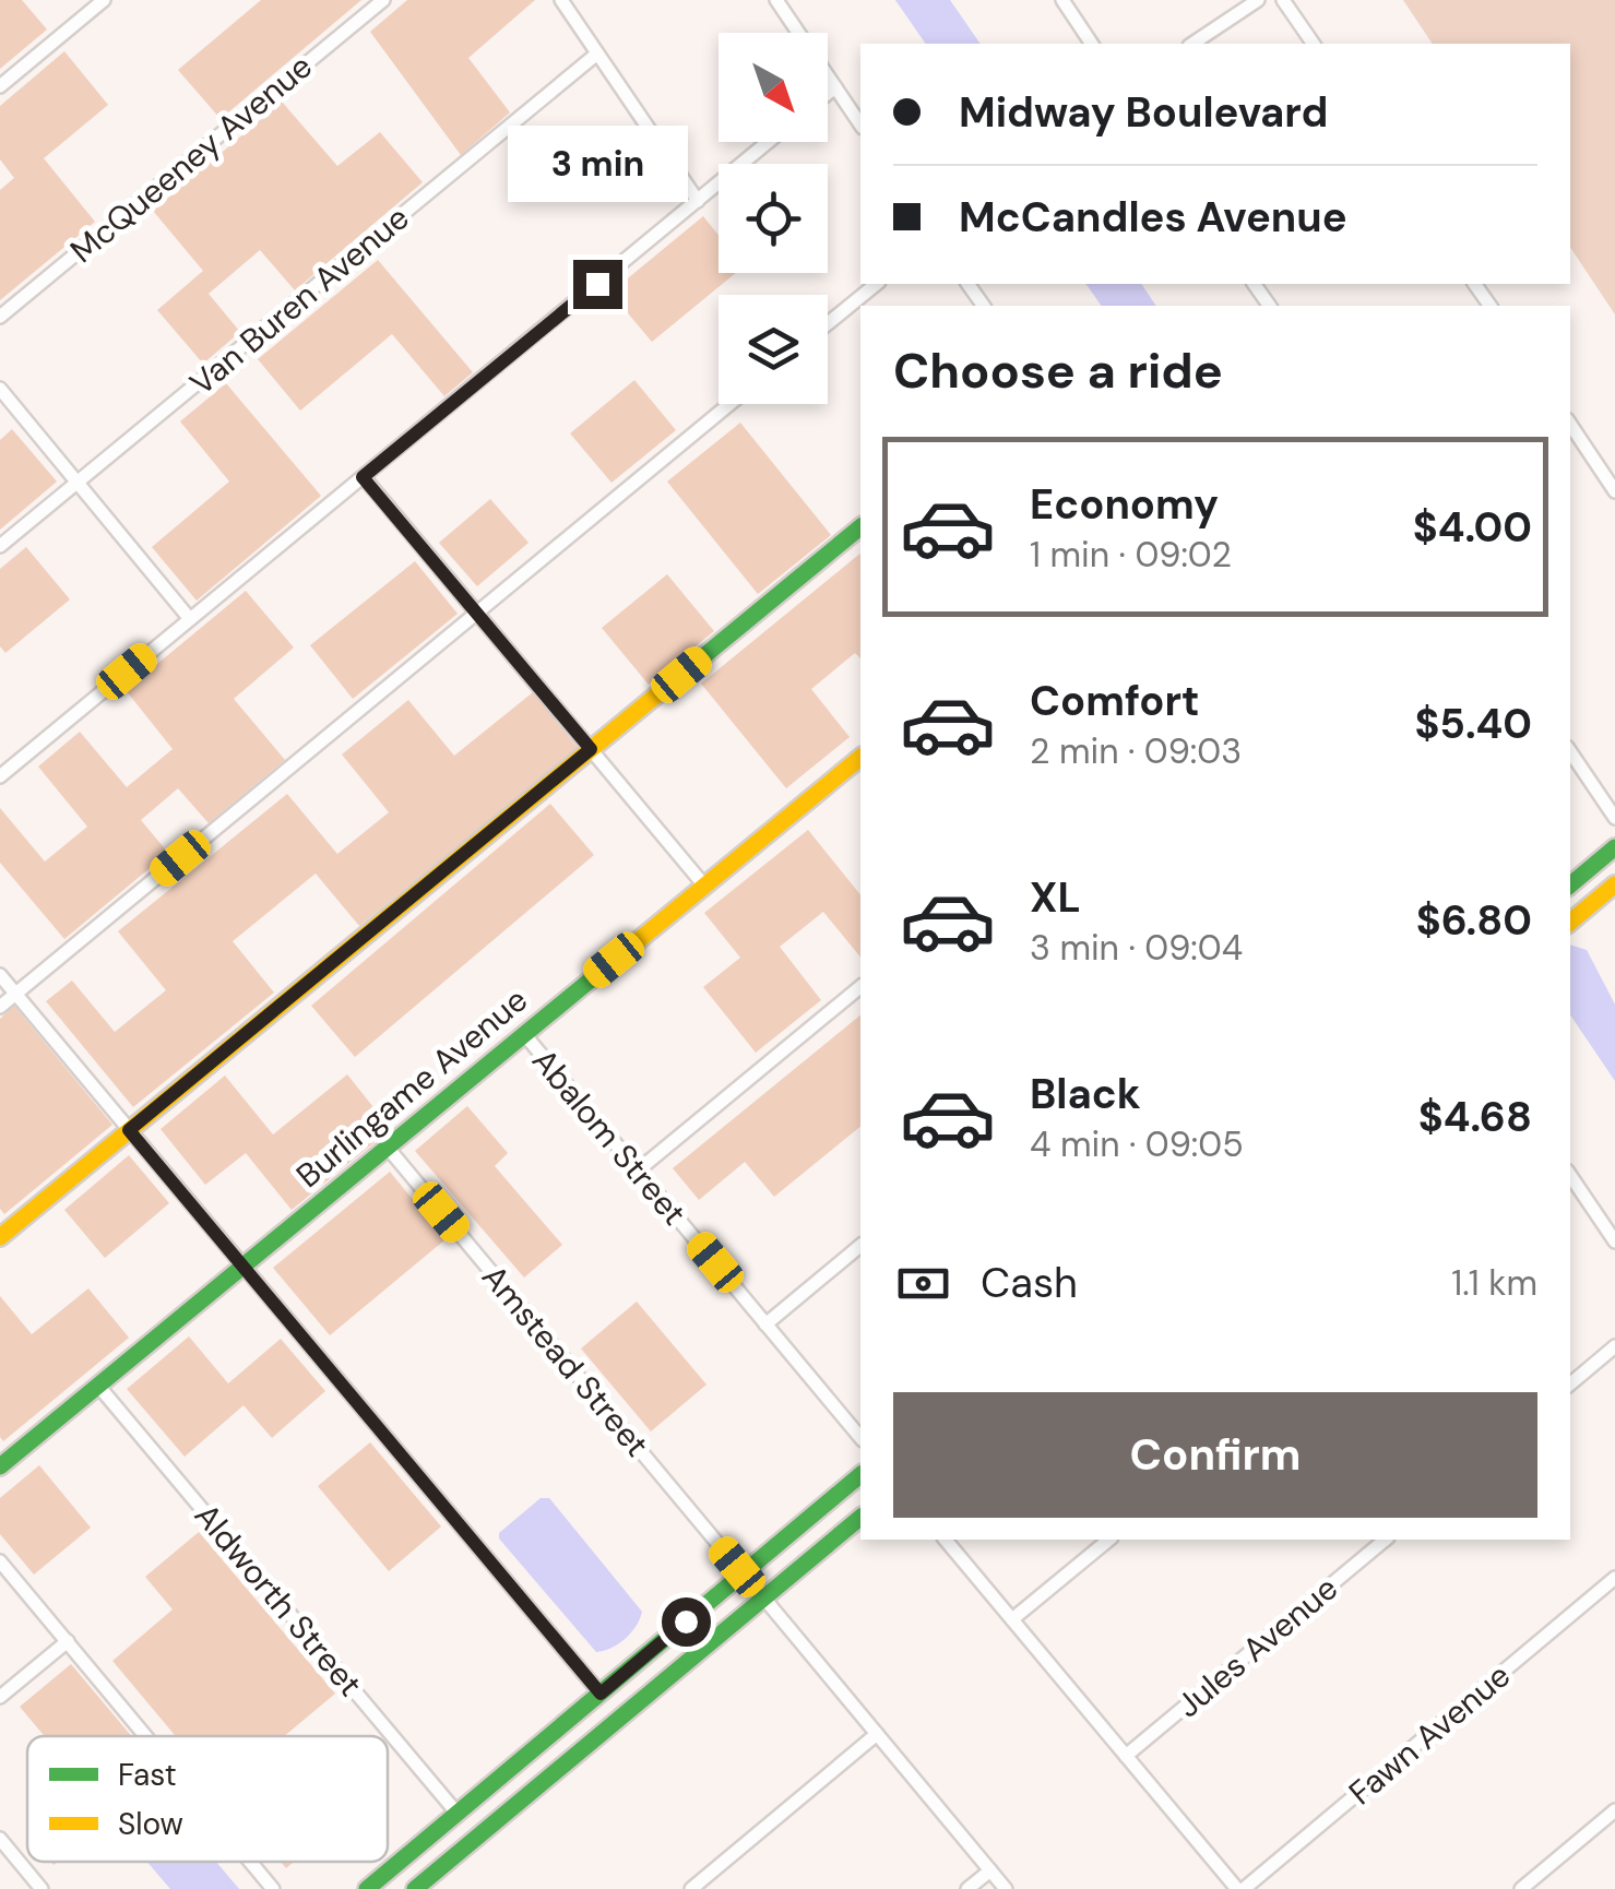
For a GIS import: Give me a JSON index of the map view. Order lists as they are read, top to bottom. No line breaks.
{"streets":{"street":["McQueeney Avenue","Van Buren Avenue","Burlingame Avenue","Abalom Street","Amstead Street","Aldworth Street","Jules Avenue","Fawn Avenue"]},"crossings":[["Burlingame Avenue","Abalom Street"],["Burlingame Avenue","Amstead Street"],["Burlingame Avenue","Aldworth Street"]],"legend":["Fast","Slow"],"north":"bottom right","page":{"banner":["Midway Boulevard","McCandles Avenue"],"bubble":"3 min","heading":"Choose a ride","list":[{"name":"Economy","note":"1 min · 09:02","value":"$4.00"},{"name":"Comfort","note":"2 min · 09:03","value":"$5.40"},{"name":"XL","note":"3 min · 09:04","value":"$6.80"},{"name":"Black","note":"4 min · 09:05","value":"$4.68"}],"pay":["Cash","1.1 km"],"buttons":"Confirm"}}
